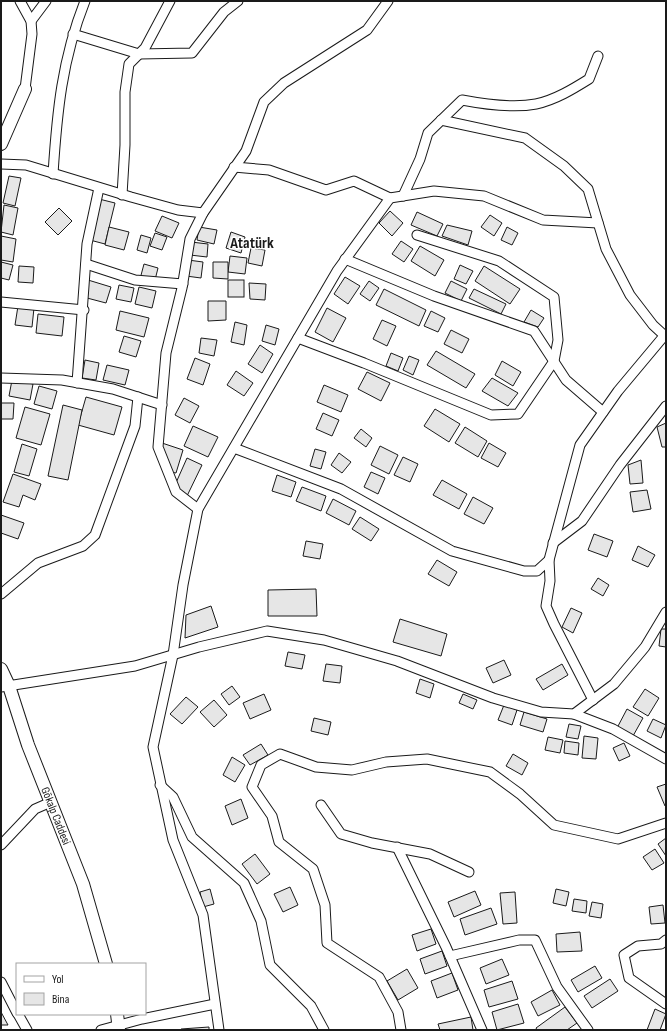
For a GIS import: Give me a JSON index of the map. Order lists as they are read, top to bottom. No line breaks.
{"streets":{"street":["Gökalp Caddesi"]},"districts":["Atatürk"],"legend":["Yol","Bina"]}
